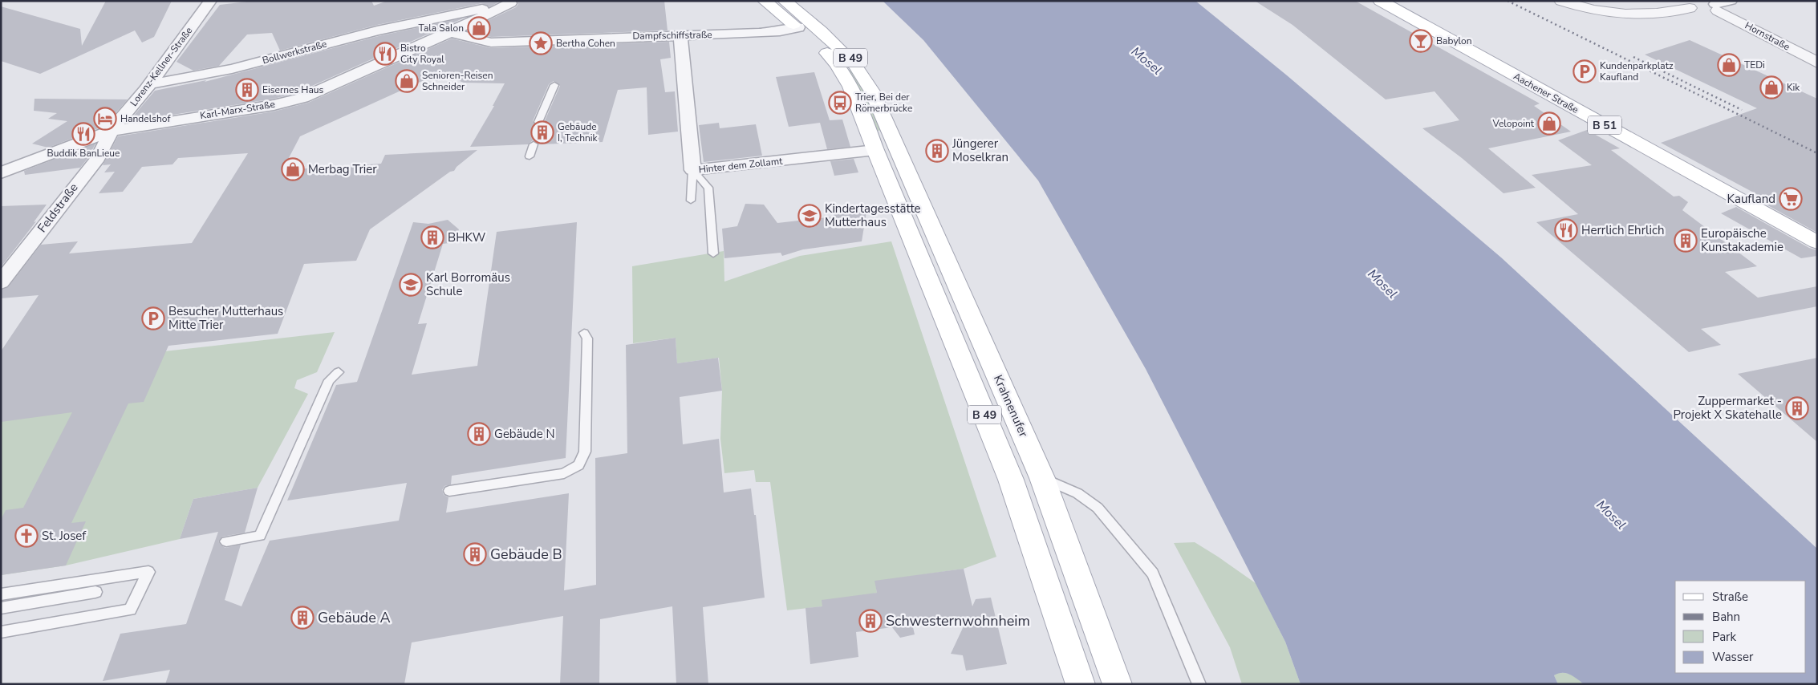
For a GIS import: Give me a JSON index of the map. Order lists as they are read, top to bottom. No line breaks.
{"streets":{"main road":["B 49","Aachener Straße","B 51","Krahnenufer"],"street":["Dampfschiffstraße","Hornstraße","Bollwerkstraße","Lorenz-Kellner-Straße","Karl-Marx-Straße","Hinter dem Zollamt","Feldstraße"]},"crossings":[["Dampfschiffstraße","B 49"],["Dampfschiffstraße","Karl-Marx-Straße"],["Dampfschiffstraße","Hinter dem Zollamt"],["Bollwerkstraße","Lorenz-Kellner-Straße"],["Bollwerkstraße","Karl-Marx-Straße"],["B 49","Hinter dem Zollamt"],["B 49","Krahnenufer"],["Lorenz-Kellner-Straße","Karl-Marx-Straße"],["Lorenz-Kellner-Straße","Feldstraße"],["Karl-Marx-Straße","Feldstraße"],["Hinter dem Zollamt","Krahnenufer"]],"water":["Mosel"],"places":{"shop":["Tala Salon","TEDi","Senioren-Reisen Schneider","Kik","Velopoint","Merbag Trier"],"bar":["Babylon"],"place":["Bertha Cohen"],"restaurant":["Bistro City Royal","Buddik BanLieue","Herrlich Ehrlich"],"parking":["Kundenparkplatz Kaufland","Besucher Mutterhaus Mitte Trier"],"building":["Eisernes Haus","Gebäude I, Technik","Jüngerer Moselkran","BHKW","Europäische Kunstakademie","Zuppermarket - Projekt X Skatehalle","Gebäude N","Gebäude B","Gebäude A","Schwesternwohnheim"],"bus stop":["Trier, Bei der Römerbrücke"],"hotel":["Handelshof"],"supermarket":["Kaufland"],"school or university":["Kindertagesstätte Mutterhaus","Karl Borromäus Schule"],"church":["St. Josef"]},"legend":["Straße","Bahn","Park","Wasser"]}
